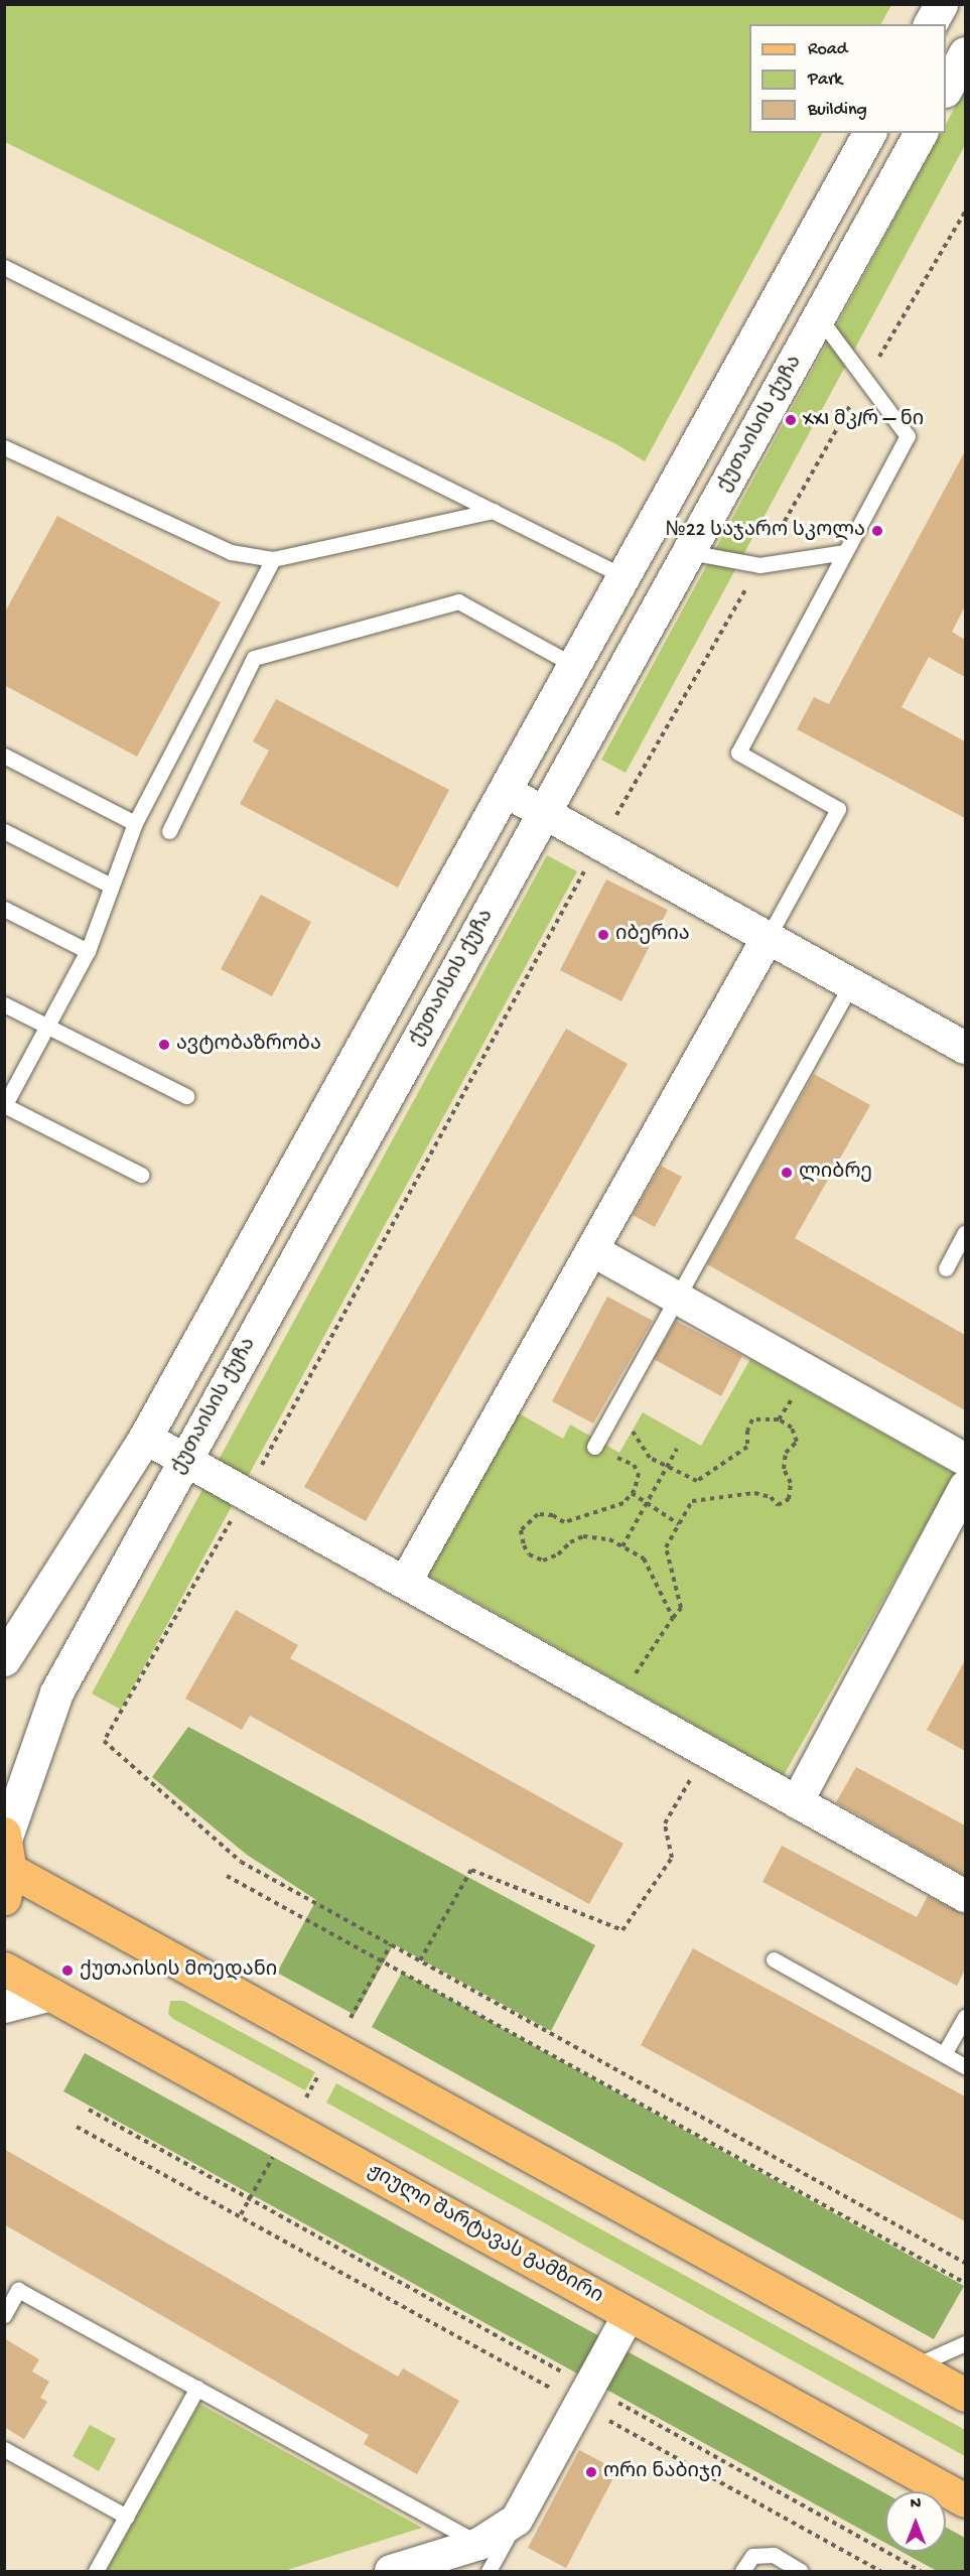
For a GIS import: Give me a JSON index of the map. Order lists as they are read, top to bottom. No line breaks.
{"streets":{"main road":["ჟიული შარტავას გამზირი"],"street":["ქუთაისის ქუჩა"]},"places":["XXI მკ/რ – ნი","№22 საჯარო სკოლა","იბერია","ავტობაზრობა","ლიბრე","ქუთაისის მოედანი","ორი ნაბიჯი"],"legend":["Road","Park","Building"],"north":"top"}
